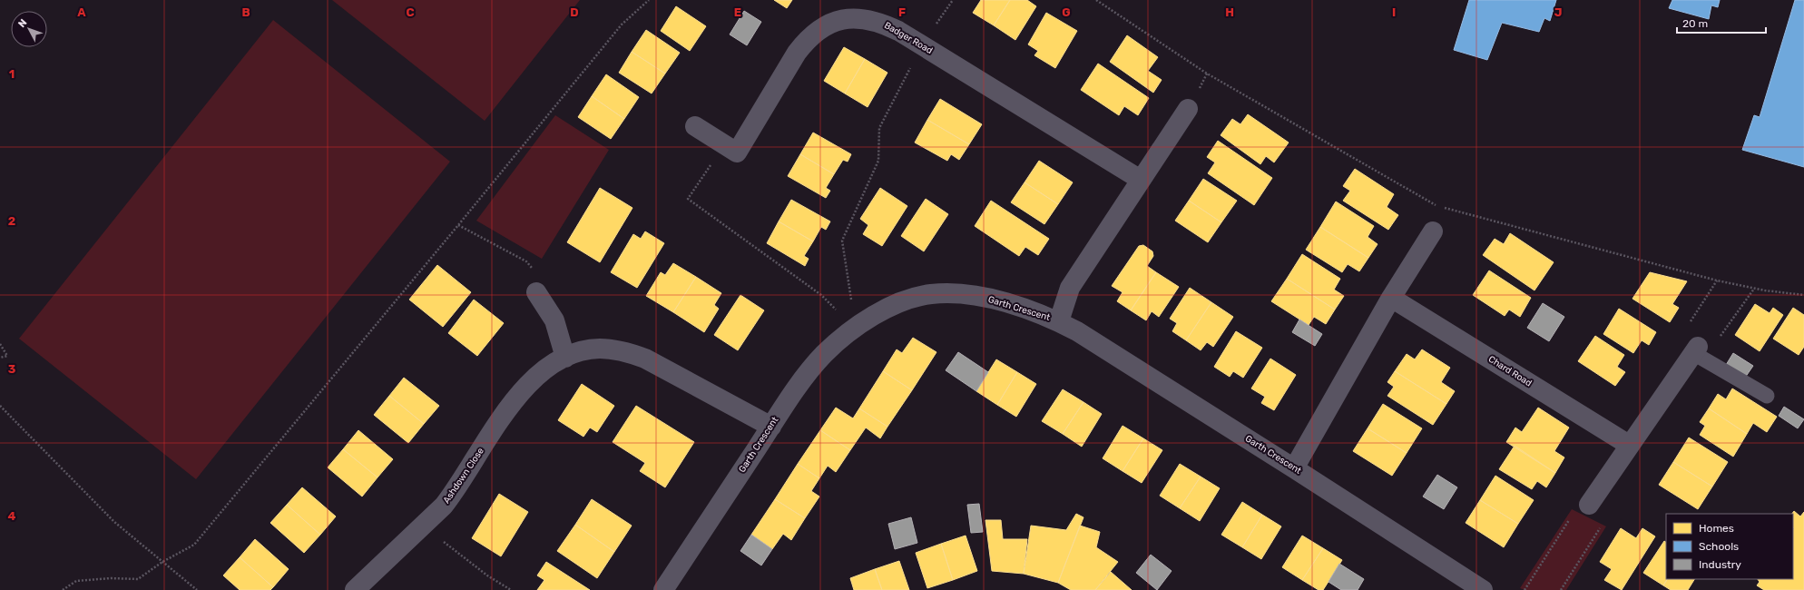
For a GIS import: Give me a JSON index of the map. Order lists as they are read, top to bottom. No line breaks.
{"streets":{"street":["Badger Road","Garth Crescent","Chard Road","Ashdown Close"]},"crossings":[["Garth Crescent","Ashdown Close"]],"legend":["Homes","Schools","Industry"],"scale_bar":"20 m","north":"top left","grid":{"columns":["A","B","C","D","E","F","G","H","I","J"],"rows":["1","2","3","4"]}}
